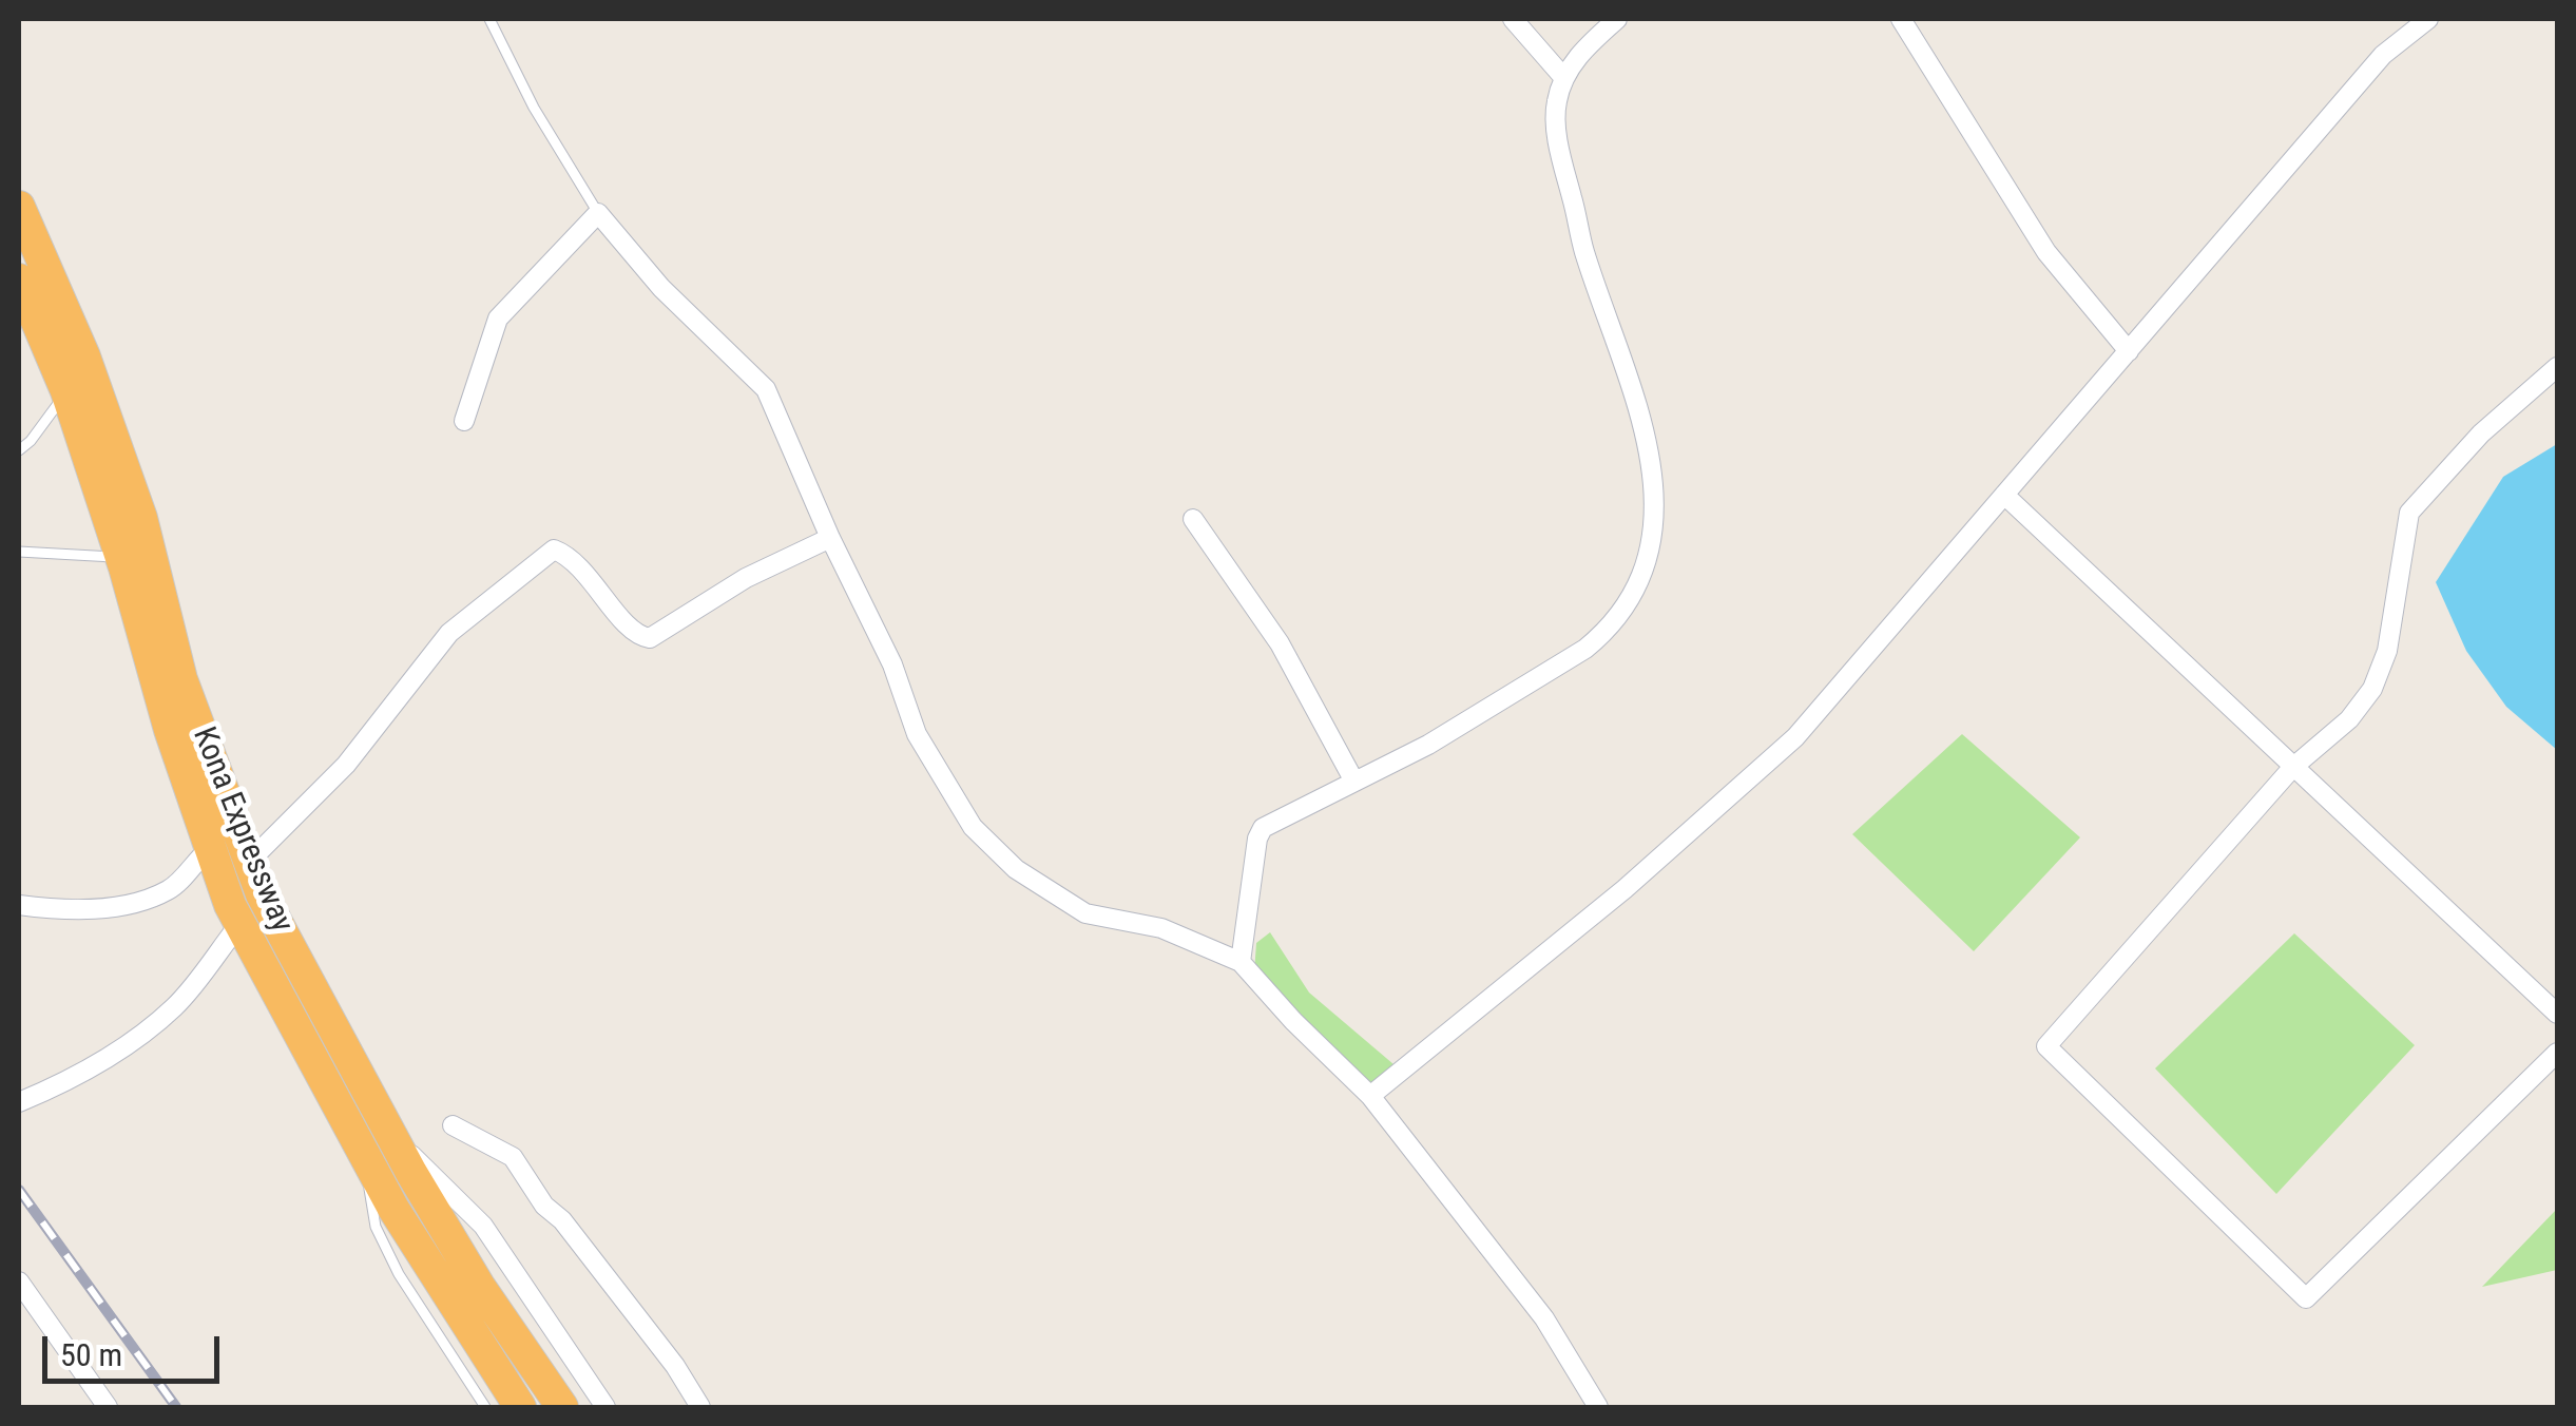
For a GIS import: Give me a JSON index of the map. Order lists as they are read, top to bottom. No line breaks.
{"streets":{"highway":["Kona Expressway"]},"scale_bar":"50 m"}
